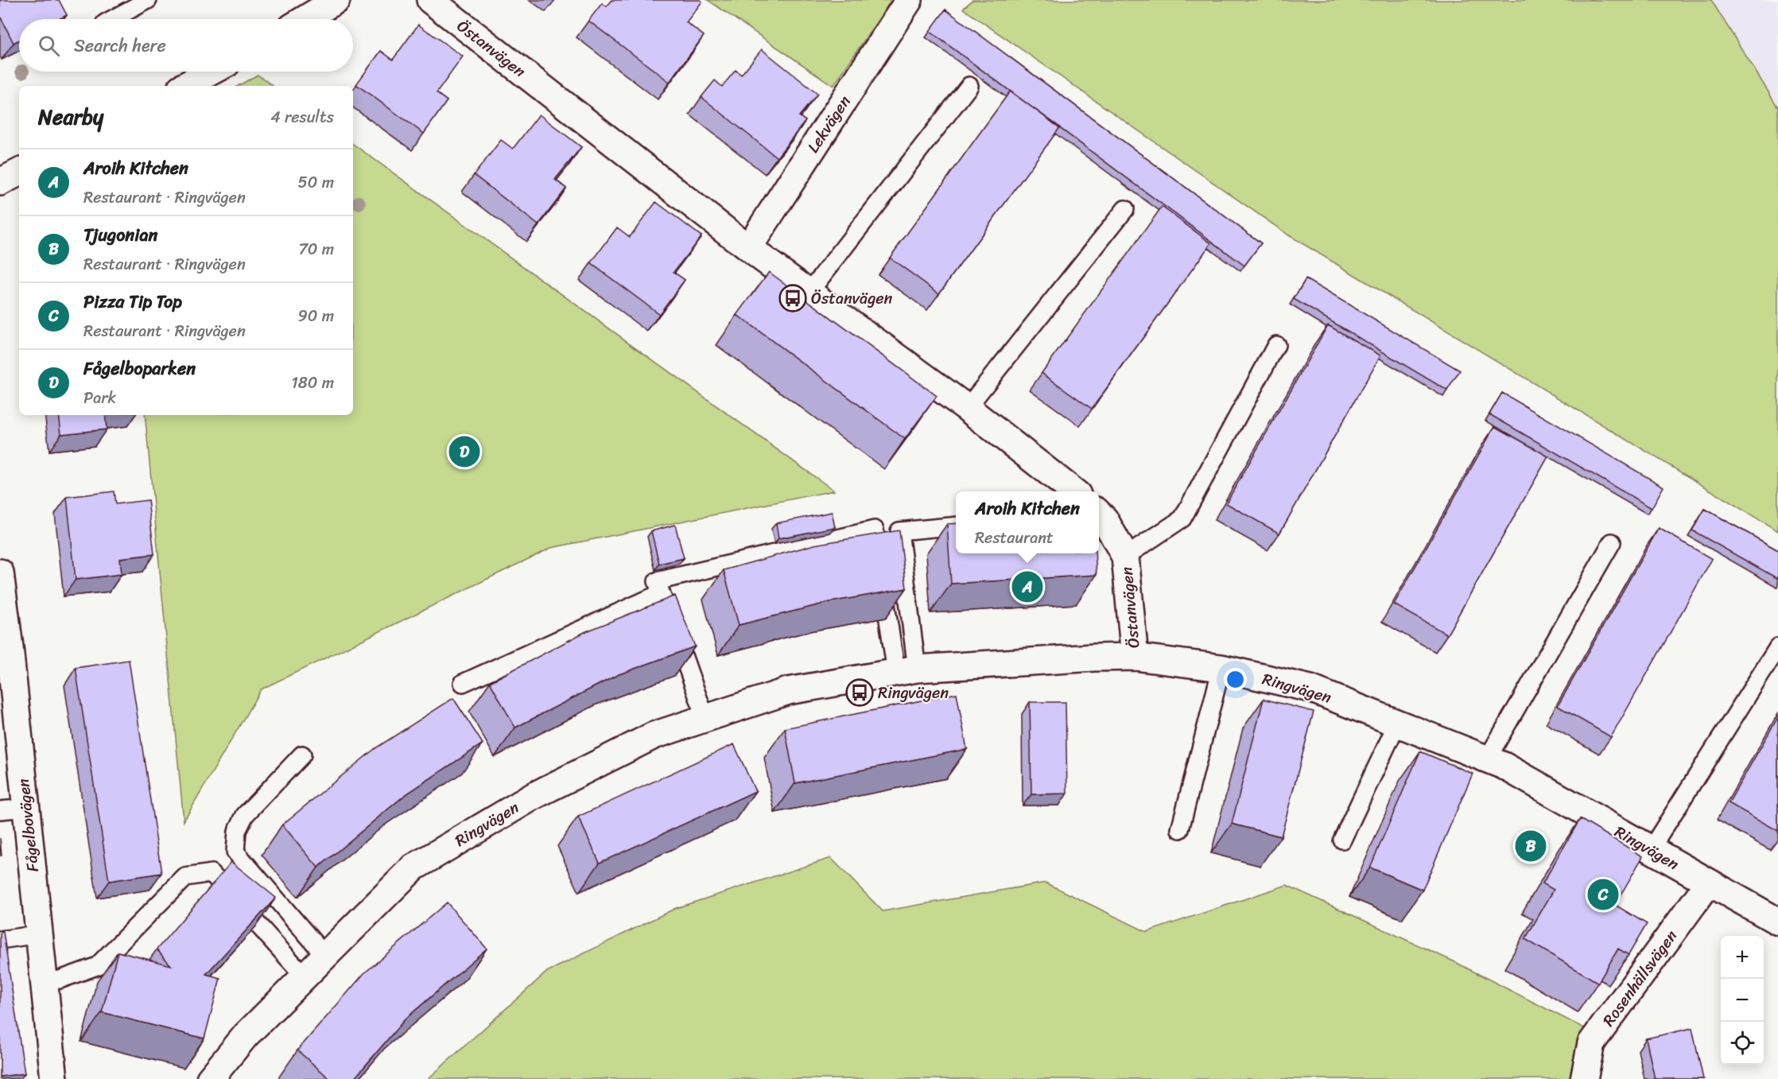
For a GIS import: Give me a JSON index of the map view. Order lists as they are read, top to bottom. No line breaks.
{"streets":{"street":["Östanvägen","Lekvägen","Ringvägen","Fågelbovägen","Rosenhällsvägen"]},"crossings":[["Östanvägen","Lekvägen"],["Östanvägen","Ringvägen"],["Ringvägen","Rosenhällsvägen"]],"places":{"bus stop":["Östanvägen","Ringvägen"]},"page":{"search":"Search here","heading":["Nearby","4 results"],"list":[{"mark":"A","name":"Aroih Kitchen","note":"Restaurant · Ringvägen","value":"50 m"},{"mark":"B","name":"Tjugonian","note":"Restaurant · Ringvägen","value":"70 m"},{"mark":"C","name":"Pizza Tip Top","note":"Restaurant · Ringvägen","value":"90 m"},{"mark":"D","name":"Fågelboparken","note":"Park","value":"180 m"}],"pins":["D","A","B","C"],"popup":["Aroih Kitchen","Restaurant"],"map_buttons":["+","−"]}}
